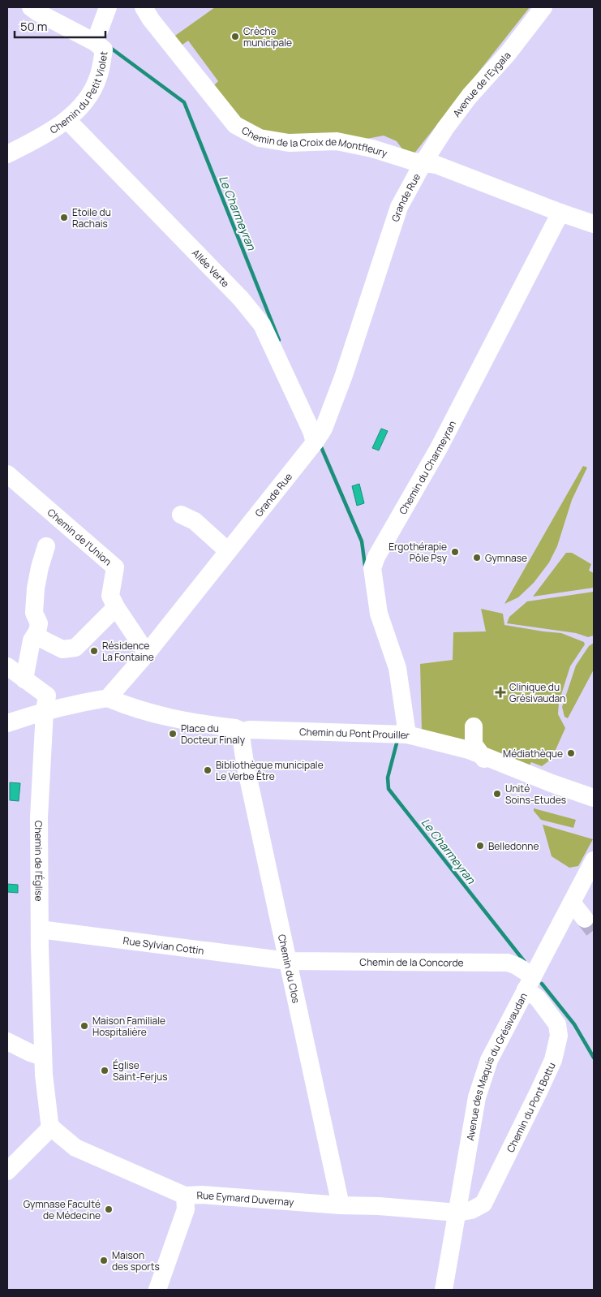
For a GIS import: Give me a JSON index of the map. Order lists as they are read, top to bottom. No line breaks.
{"streets":{"street":["Avenue de l'Eygala","Chemin du Petit Violet","Chemin de la Croix de Montfleury","Grande Rue","Allée Verte","Chemin du Charmeyran","Chemin de l'Union","Chemin du Pont Prouiller","Chemin de l'Église","Rue Sylvian Cottin","Chemin de la Concorde","Chemin du Clos","Avenue des Maquis du Grésivaudan","Chemin du Pont Bottu","Rue Eymard Duvernay"]},"crossings":[["Avenue de l'Eygala","Chemin de la Croix de Montfleury"],["Avenue de l'Eygala","Grande Rue"],["Chemin du Petit Violet","Allée Verte"],["Chemin de la Croix de Montfleury","Grande Rue"],["Chemin de la Croix de Montfleury","Chemin du Charmeyran"],["Grande Rue","Allée Verte"],["Grande Rue","Chemin de l'Union"],["Grande Rue","Chemin du Pont Prouiller"],["Chemin du Charmeyran","Chemin du Pont Prouiller"],["Chemin du Pont Prouiller","Chemin du Clos"],["Chemin de l'Église","Rue Sylvian Cottin"],["Chemin de l'Église","Rue Eymard Duvernay"],["Rue Sylvian Cottin","Chemin de la Concorde"],["Rue Sylvian Cottin","Chemin du Clos"],["Chemin de la Concorde","Chemin du Clos"],["Chemin de la Concorde","Avenue des Maquis du Grésivaudan"],["Chemin de la Concorde","Chemin du Pont Bottu"],["Chemin du Clos","Rue Eymard Duvernay"],["Avenue des Maquis du Grésivaudan","Chemin du Pont Bottu"],["Avenue des Maquis du Grésivaudan","Rue Eymard Duvernay"],["Chemin du Pont Bottu","Rue Eymard Duvernay"]],"water":["Le Charmeyran"],"places":{"other":["Crèche municipale","Etoile du Rachais","Ergothérapie Pôle Psy","Gymnase","Résidence La Fontaine","Place du Docteur Finaly","Médiathèque","Bibliothèque municipale Le Verbe Être","Unité Soins-Etudes","Belledonne","Maison Familiale Hospitalière","Église Saint-Ferjus","Gymnase Faculté de Médecine","Maison des sports"],"health":["Clinique du Grésivaudan"]},"scale_bar":"50 m"}
